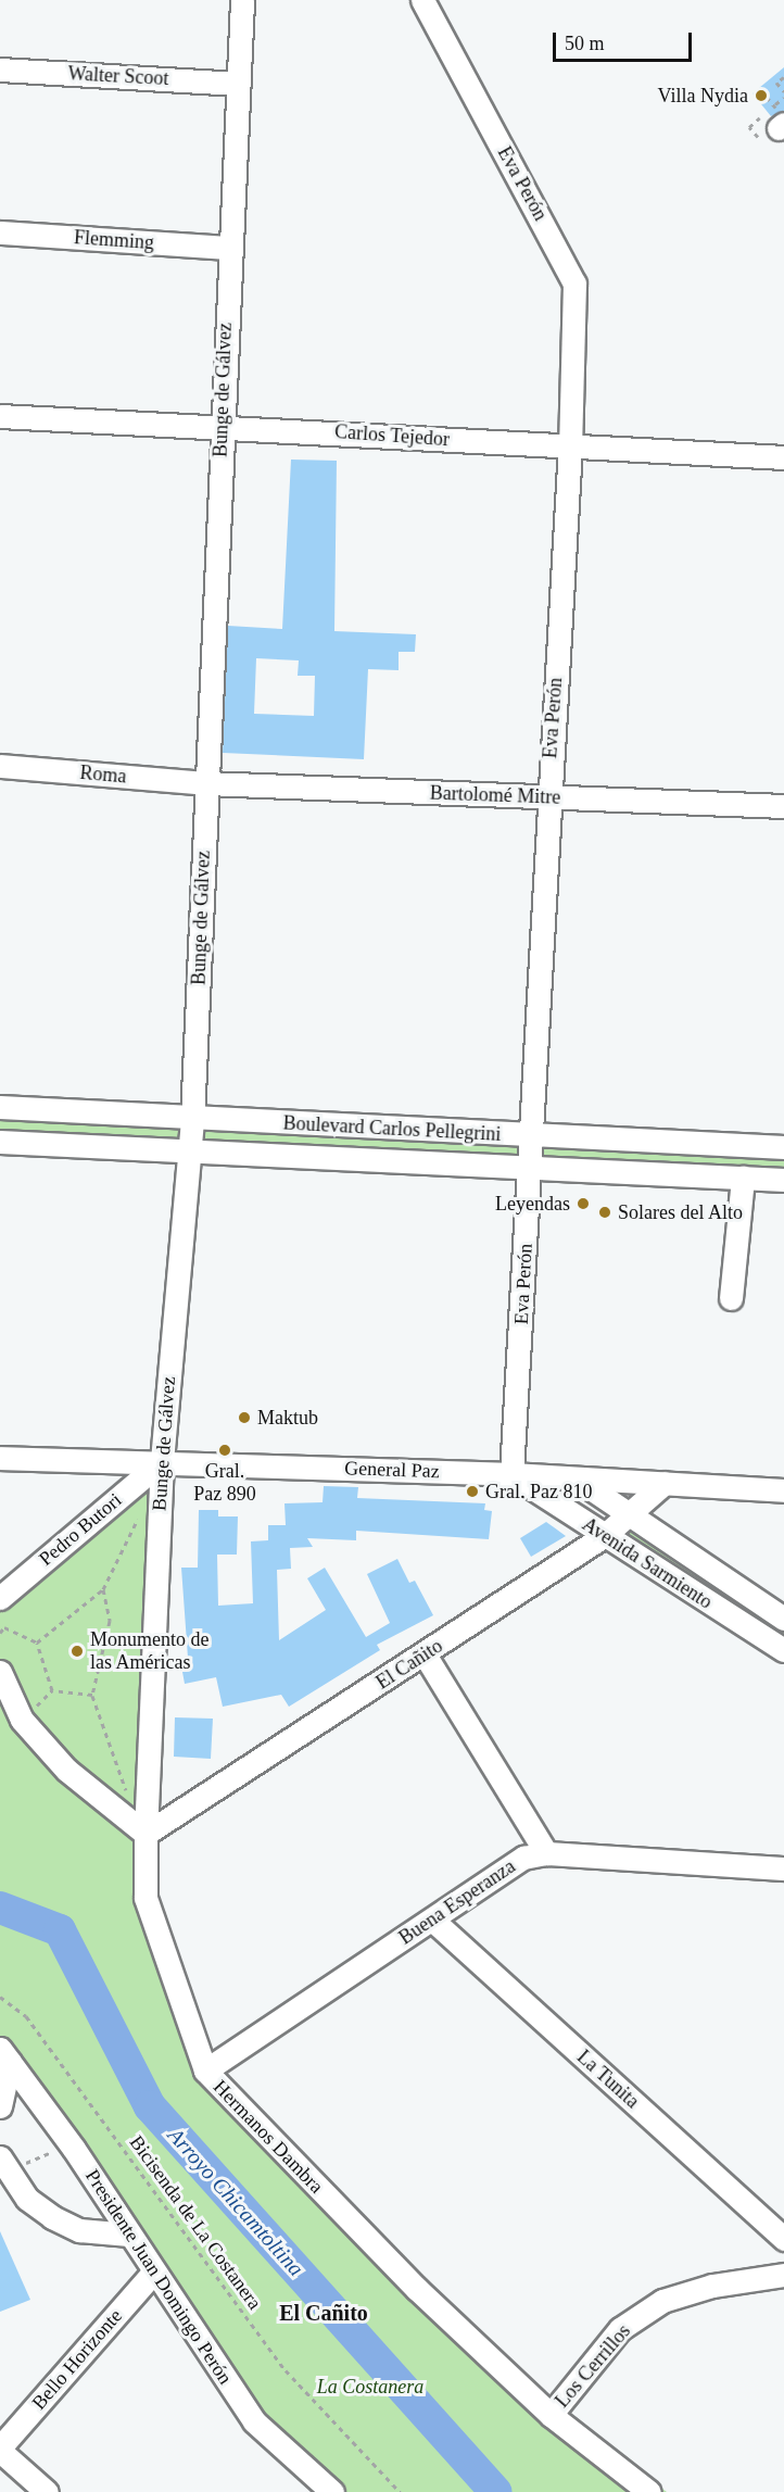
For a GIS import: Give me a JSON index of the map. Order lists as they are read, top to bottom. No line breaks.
{"streets":{"street":["Walter Scoot","Eva Perón","Flemming","Bunge de Gálvez","Carlos Tejedor","Roma","Bartolomé Mitre","Boulevard Carlos Pellegrini","General Paz","Pedro Butori","Avenida Sarmiento","El Cañito","Buena Esperanza","La Tunita","Hermanos Dambra","Presidente Juan Domingo Perón","Bello Horizonte","Los Cerrillos"],"path":["Bicisenda de La Costanera"]},"crossings":[["Walter Scoot","Bunge de Gálvez"],["Eva Perón","Carlos Tejedor"],["Eva Perón","Bartolomé Mitre"],["Eva Perón","Boulevard Carlos Pellegrini"],["Eva Perón","General Paz"],["Eva Perón","Avenida Sarmiento"],["Flemming","Bunge de Gálvez"],["Bunge de Gálvez","Carlos Tejedor"],["Bunge de Gálvez","Roma"],["Bunge de Gálvez","Bartolomé Mitre"],["Bunge de Gálvez","Boulevard Carlos Pellegrini"],["Bunge de Gálvez","General Paz"],["Bunge de Gálvez","Pedro Butori"],["Bunge de Gálvez","El Cañito"],["Bunge de Gálvez","Hermanos Dambra"],["Roma","Bartolomé Mitre"],["General Paz","Pedro Butori"],["General Paz","Avenida Sarmiento"],["General Paz","El Cañito"],["Avenida Sarmiento","El Cañito"],["El Cañito","Hermanos Dambra"],["Buena Esperanza","La Tunita"],["Buena Esperanza","Hermanos Dambra"],["Hermanos Dambra","Los Cerrillos"],["Presidente Juan Domingo Perón","Bello Horizonte"]],"districts":["El Cañito"],"water":["Arroyo Chicamtoltina"],"parks":["La Costanera"],"places":["Villa Nydia","Leyendas","Solares del Alto","Maktub","Gral. Paz 890","Gral. Paz 810","Monumento de las Américas"],"scale_bar":"50 m"}
